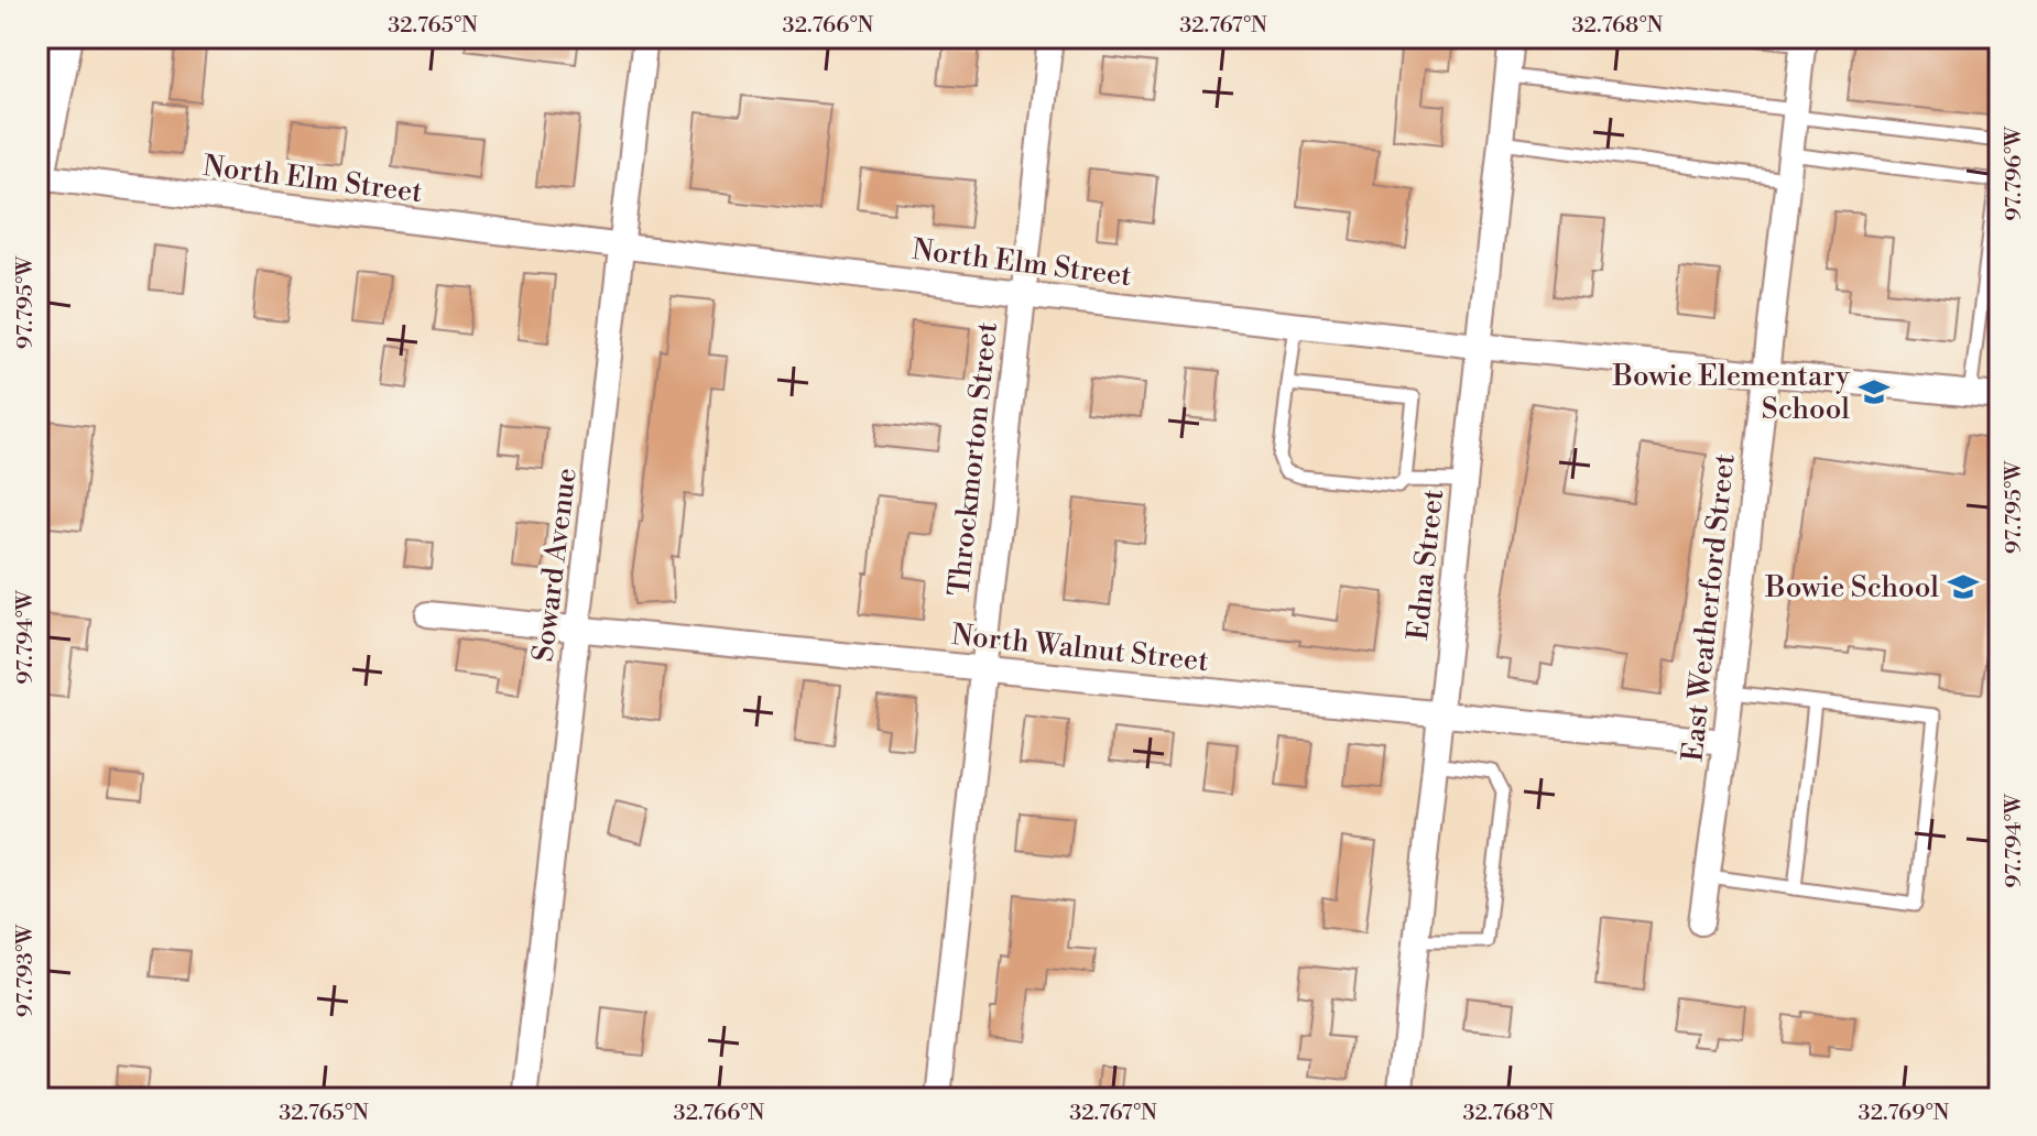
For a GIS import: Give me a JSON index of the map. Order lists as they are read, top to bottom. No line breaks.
{"streets":{"street":["North Elm Street","Throckmorton Street","Soward Avenue","Edna Street","East Weatherford Street","North Walnut Street"]},"crossings":[["North Elm Street","Throckmorton Street"],["North Elm Street","Soward Avenue"],["North Elm Street","Edna Street"],["North Elm Street","East Weatherford Street"],["Throckmorton Street","North Walnut Street"],["Soward Avenue","North Walnut Street"],["Edna Street","North Walnut Street"],["East Weatherford Street","North Walnut Street"]],"places":{"school or university":["Bowie Elementary School","Bowie School"]},"coordinates":["32.765°N","32.766°N","32.767°N","32.768°N","97.796°W","97.795°W","97.794°W","97.793°W","32.769°N"]}
